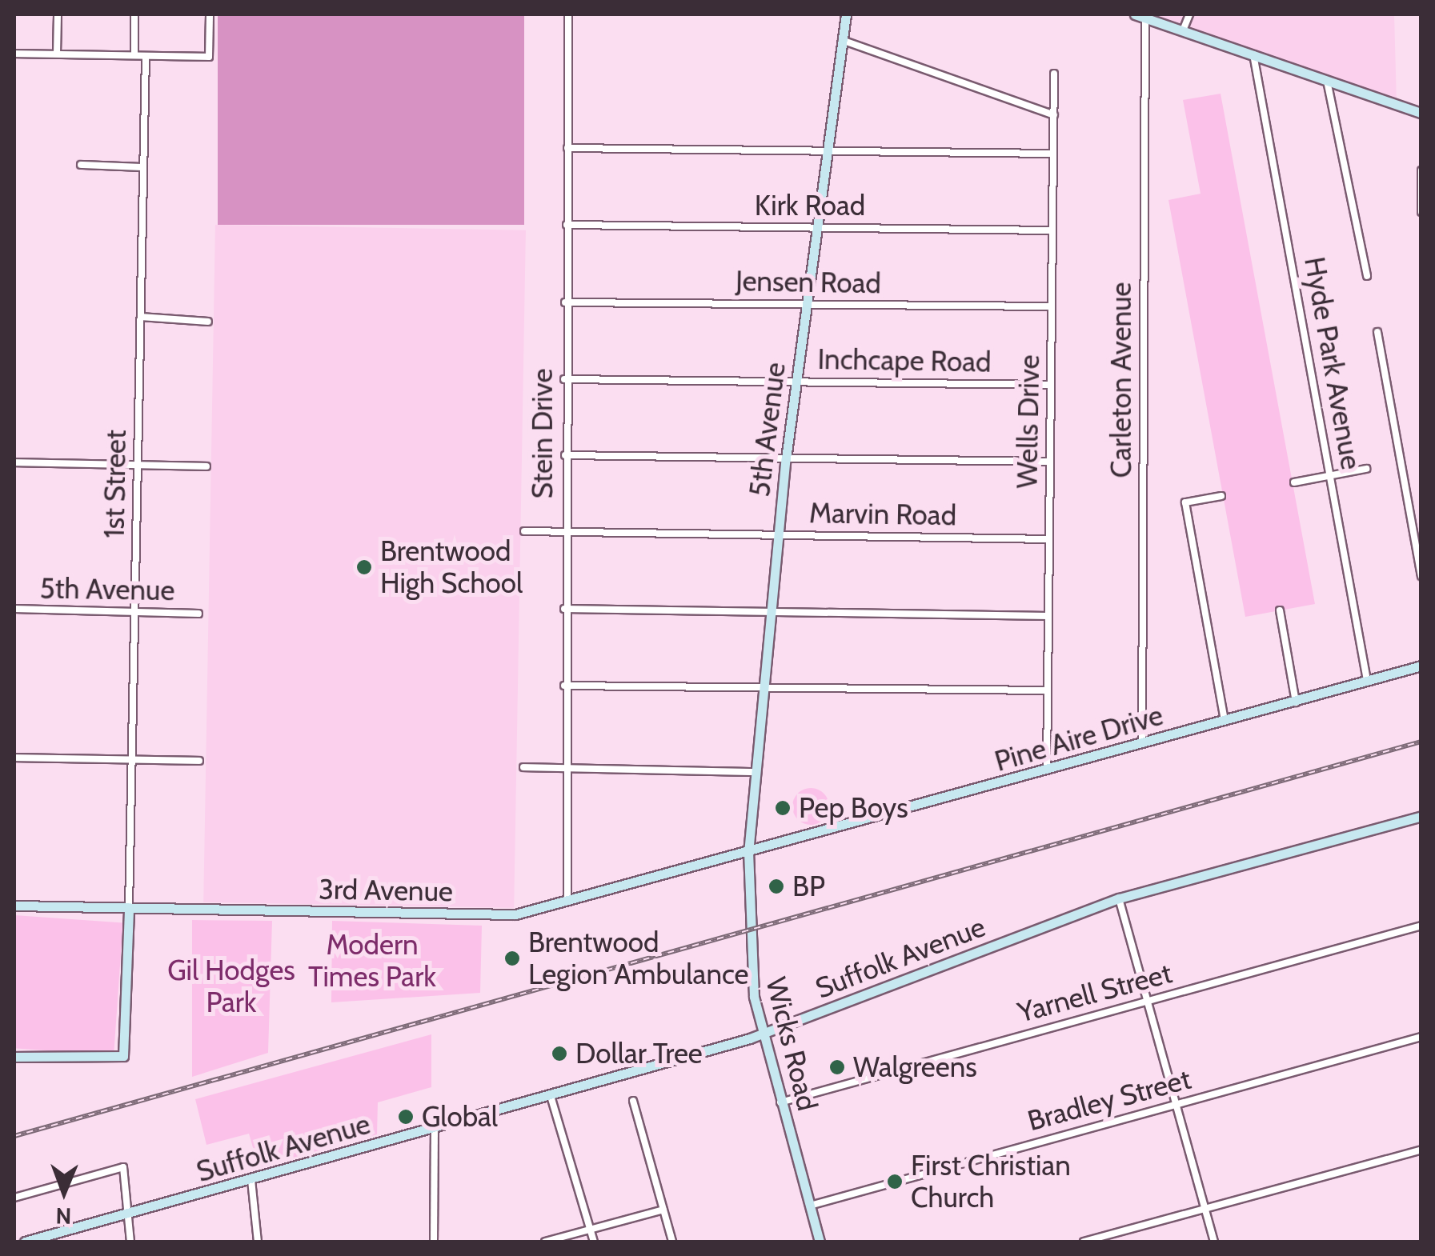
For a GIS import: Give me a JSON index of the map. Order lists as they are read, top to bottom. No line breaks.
{"streets":{"street":["Kirk Road","Jensen Road","Inchcape Road","Hyde Park Avenue","Carleton Avenue","Wells Drive","5th Avenue","Stein Drive","1st Street","Marvin Road","Pine Aire Drive","3rd Avenue","Suffolk Avenue","Yarnell Street","Wicks Road","Bradley Street"]},"crossings":[["Kirk Road","Wells Drive"],["Kirk Road","5th Avenue"],["Kirk Road","Stein Drive"],["Jensen Road","Wells Drive"],["Jensen Road","5th Avenue"],["Jensen Road","Stein Drive"],["Inchcape Road","Wells Drive"],["Inchcape Road","5th Avenue"],["Inchcape Road","Stein Drive"],["Hyde Park Avenue","Pine Aire Drive"],["Carleton Avenue","Pine Aire Drive"],["Wells Drive","Marvin Road"],["Wells Drive","Pine Aire Drive"],["5th Avenue","1st Street"],["5th Avenue","Marvin Road"],["5th Avenue","Pine Aire Drive"],["5th Avenue","3rd Avenue"],["5th Avenue","Wicks Road"],["Stein Drive","Marvin Road"],["Stein Drive","3rd Avenue"],["1st Street","3rd Avenue"],["Pine Aire Drive","3rd Avenue"],["Pine Aire Drive","Wicks Road"],["3rd Avenue","Wicks Road"],["Suffolk Avenue","Wicks Road"],["Yarnell Street","Wicks Road"],["Wicks Road","Bradley Street"]],"parks":["Modern Times Park","Gil Hodges Park"],"places":["Brentwood High School","Pep Boys","BP","Brentwood Legion Ambulance","Dollar Tree","Walgreens","Global","First Christian Church"],"north":"bottom"}
